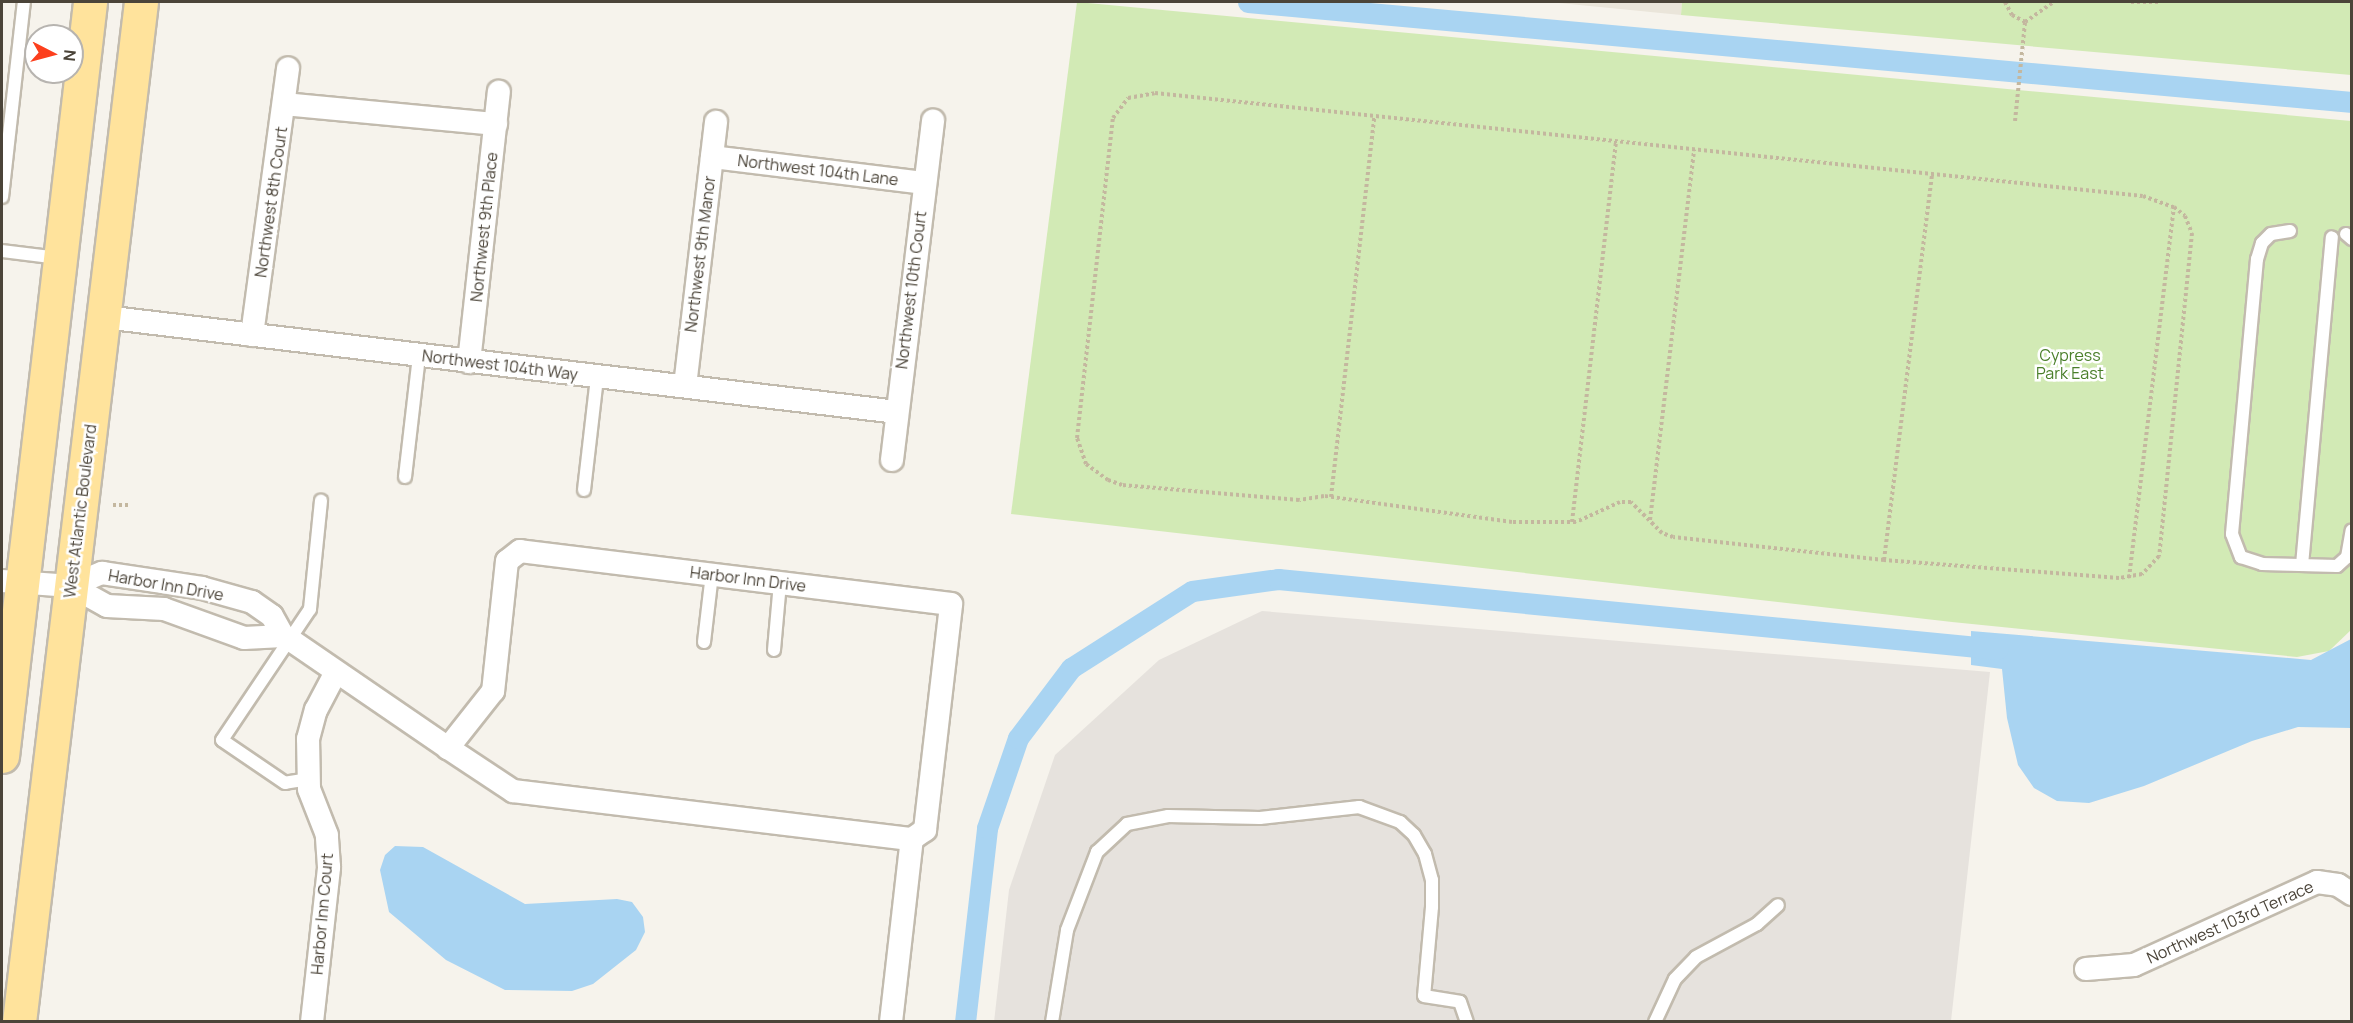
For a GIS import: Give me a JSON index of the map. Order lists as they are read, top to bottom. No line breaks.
{"streets":{"main road":["West Atlantic Boulevard"],"street":["Northwest 104th Lane","Northwest 8th Court","Northwest 9th Place","Northwest 9th Manor","Northwest 10th Court","Northwest 104th Way","Harbor Inn Drive","Harbor Inn Court","Northwest 103rd Terrace"]},"crossings":[["Northwest 104th Lane","Northwest 9th Manor"],["Northwest 104th Lane","Northwest 10th Court"],["Northwest 8th Court","Northwest 104th Way"],["Northwest 9th Place","Northwest 104th Way"],["Northwest 9th Manor","Northwest 104th Way"],["Northwest 10th Court","Northwest 104th Way"],["Northwest 104th Way","West Atlantic Boulevard"],["West Atlantic Boulevard","Harbor Inn Drive"],["Harbor Inn Drive","Harbor Inn Court"]],"parks":["Cypress Park East"],"north":"right"}
